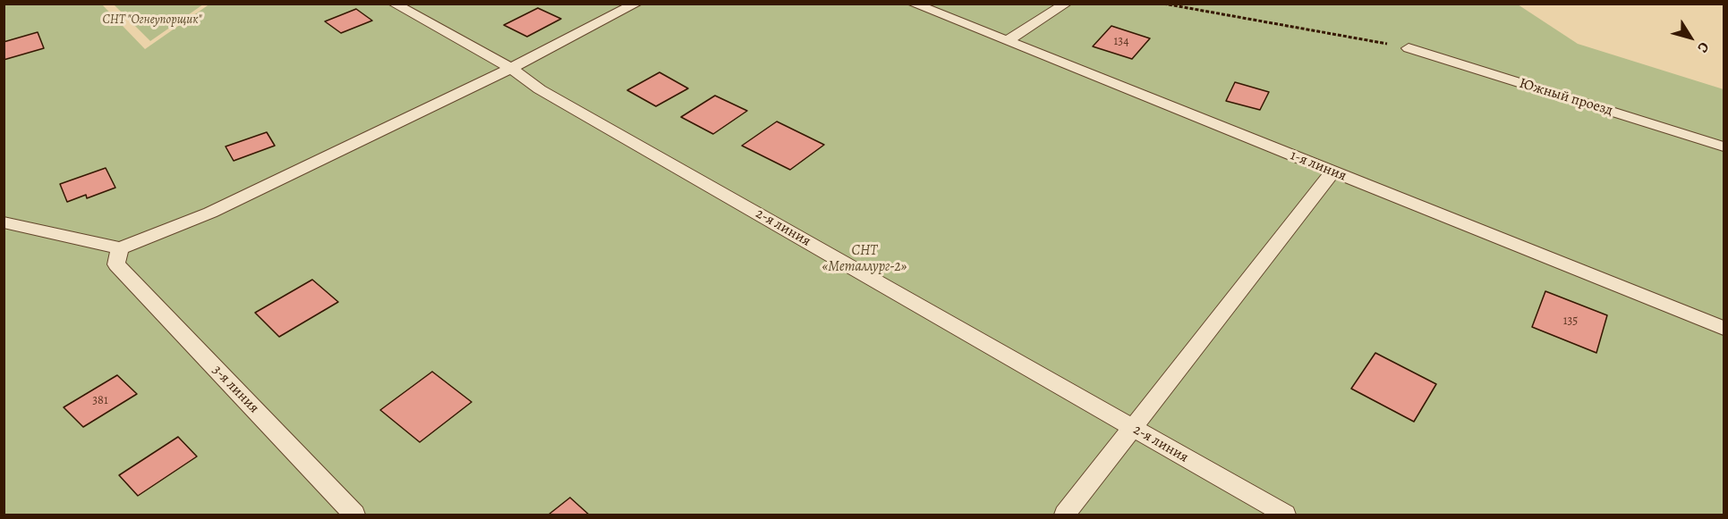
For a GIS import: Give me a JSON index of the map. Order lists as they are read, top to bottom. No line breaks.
{"streets":{"lane":["Южный проезд","1-я линия","2-я линия","3-я линия"]},"parks":["СНТ \"Огнеупорщик\"","СНТ «Металлург-2»"],"house_numbers":["134","135","381"],"north":"bottom right"}
